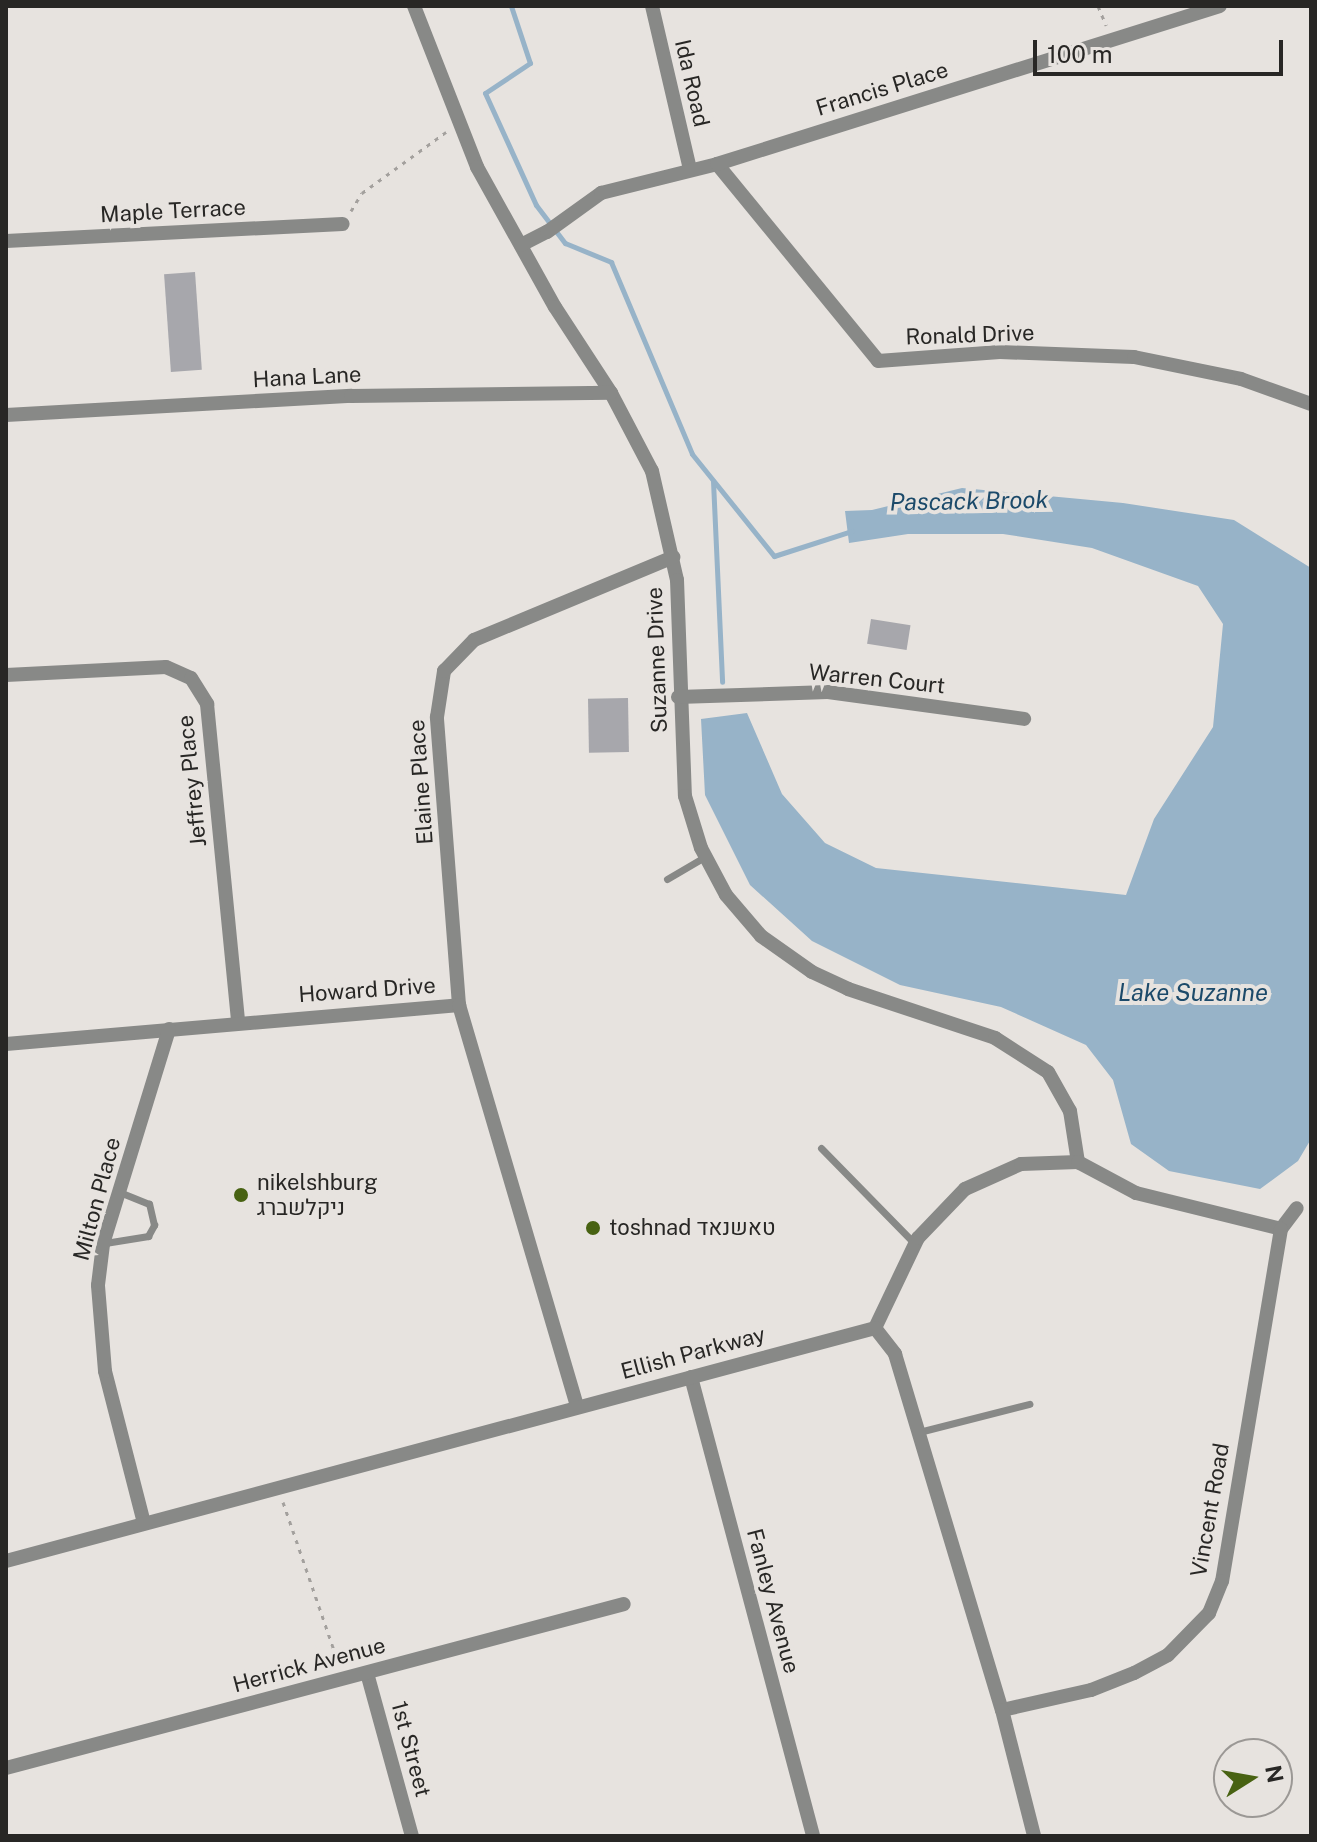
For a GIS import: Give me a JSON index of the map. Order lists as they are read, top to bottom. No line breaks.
{"streets":{"street":["Ida Road","Francis Place","Maple Terrace","Ronald Drive","Hana Lane","Suzanne Drive","Warren Court","Jeffrey Place","Elaine Place","Howard Drive","Milton Place","Ellish Parkway","Vincent Road","Fanley Avenue","Herrick Avenue","1st Street"]},"crossings":[["Ida Road","Francis Place"],["Francis Place","Ronald Drive"],["Francis Place","Suzanne Drive"],["Hana Lane","Suzanne Drive"],["Suzanne Drive","Warren Court"],["Suzanne Drive","Elaine Place"],["Jeffrey Place","Howard Drive"],["Elaine Place","Howard Drive"],["Howard Drive","Milton Place"],["Howard Drive","Ellish Parkway"],["Milton Place","Ellish Parkway"],["Ellish Parkway","Fanley Avenue"],["Herrick Avenue","1st Street"]],"water":["Pascack Brook","Lake Suzanne"],"places":["nikelshburg ניקלשברג","toshnad טאשנאד"],"scale_bar":"100 m","north":"right"}
